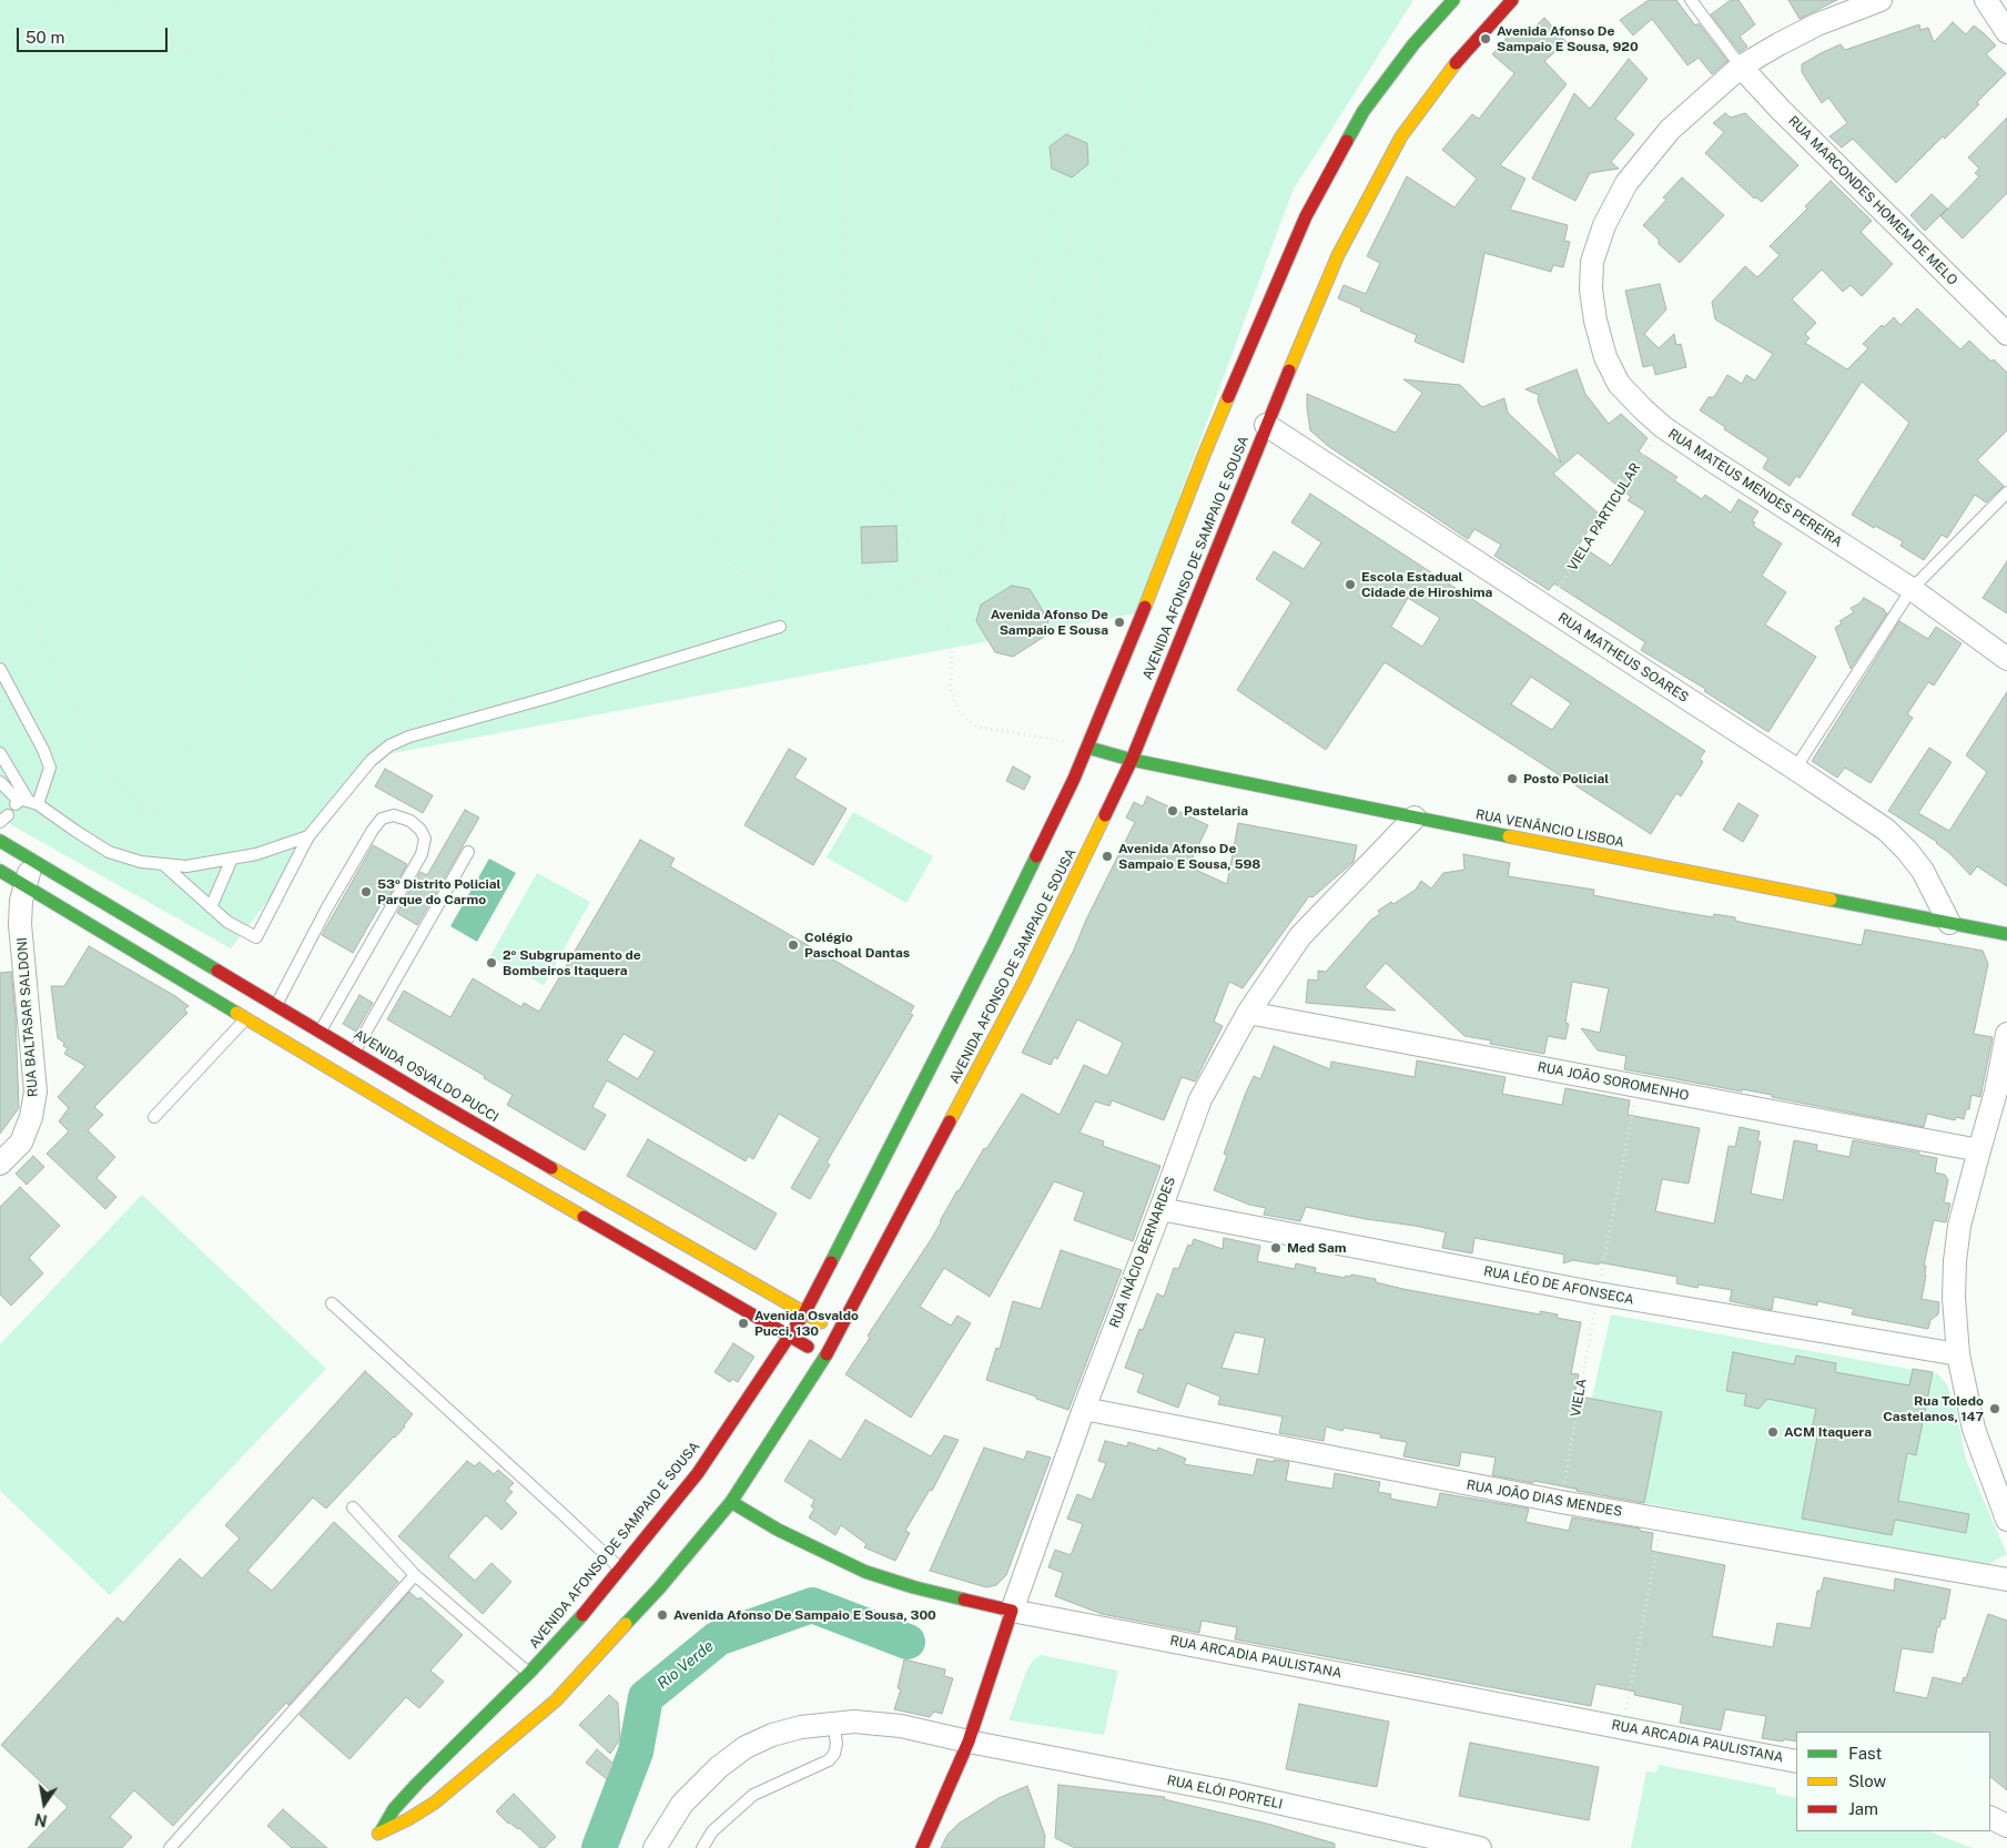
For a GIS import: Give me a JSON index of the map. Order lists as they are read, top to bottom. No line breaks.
{"streets":{"main road":["AVENIDA AFONSO DE SAMPAIO E SOUSA","RUA VENÂNCIO LISBOA","AVENIDA OSVALDO PUCCI","RUA INÁCIO BERNARDES","RUA ARCADIA PAULISTANA"],"street":["RUA MARCONDES HOMEM DE MELO","RUA MATEUS MENDES PEREIRA","RUA MATHEUS SOARES","RUA BALTASAR SALDONI","RUA JOÃO SOROMENHO","RUA LÉO DE AFONSECA","RUA JOÃO DIAS MENDES","RUA ELÓI PORTELI"],"path":["VIELA PARTICULAR","VIELA"]},"crossings":[["RUA MARCONDES HOMEM DE MELO","RUA MATEUS MENDES PEREIRA"],["RUA MATEUS MENDES PEREIRA","VIELA PARTICULAR"],["VIELA PARTICULAR","RUA MATHEUS SOARES"],["AVENIDA AFONSO DE SAMPAIO E SOUSA","RUA MATHEUS SOARES"],["AVENIDA AFONSO DE SAMPAIO E SOUSA","RUA VENÂNCIO LISBOA"],["AVENIDA AFONSO DE SAMPAIO E SOUSA","AVENIDA OSVALDO PUCCI"],["AVENIDA AFONSO DE SAMPAIO E SOUSA","RUA ARCADIA PAULISTANA"],["RUA MATHEUS SOARES","RUA VENÂNCIO LISBOA"],["RUA VENÂNCIO LISBOA","RUA INÁCIO BERNARDES"],["RUA BALTASAR SALDONI","AVENIDA OSVALDO PUCCI"],["RUA JOÃO SOROMENHO","RUA INÁCIO BERNARDES"],["RUA JOÃO SOROMENHO","VIELA"],["RUA INÁCIO BERNARDES","RUA LÉO DE AFONSECA"],["RUA INÁCIO BERNARDES","RUA JOÃO DIAS MENDES"],["RUA INÁCIO BERNARDES","RUA ARCADIA PAULISTANA"],["RUA INÁCIO BERNARDES","RUA ELÓI PORTELI"],["RUA LÉO DE AFONSECA","VIELA"],["VIELA","RUA JOÃO DIAS MENDES"]],"water":["Rio Verde"],"places":["Avenida Afonso De Sampaio E Sousa, 920","Escola Estadual Cidade de Hiroshima","Avenida Afonso De Sampaio E Sousa","Posto Policial","Pastelaria","Avenida Afonso De Sampaio E Sousa, 598","53º Distrito Policial Parque do Carmo","Colégio Paschoal Dantas","2º Subgrupamento de Bombeiros Itaquera","Med Sam","Avenida Osvaldo Pucci, 130","Rua Toledo Castelanos, 147","ACM Itaquera","Avenida Afonso De Sampaio E Sousa, 300"],"legend":["Fast","Slow","Jam"],"scale_bar":"50 m","north":"bottom"}
